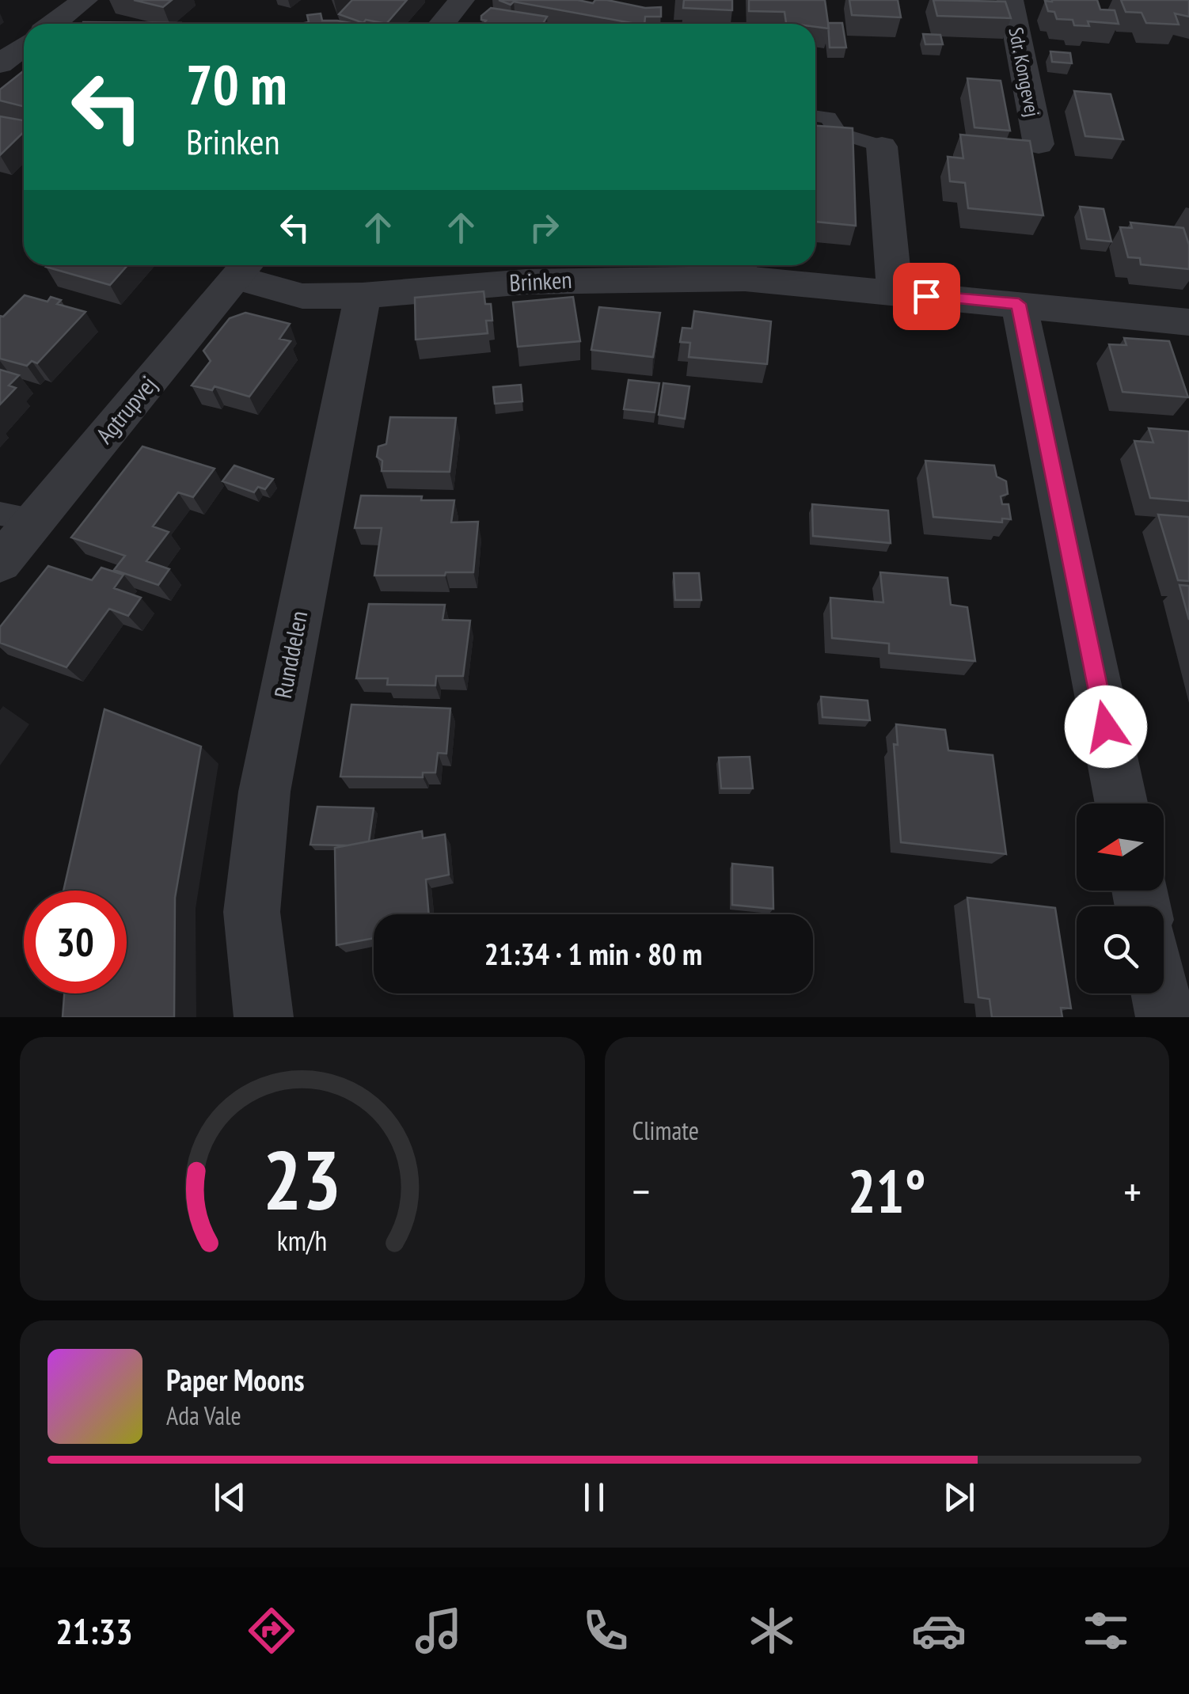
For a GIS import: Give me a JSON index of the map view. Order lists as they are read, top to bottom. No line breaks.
{"streets":{"street":["Sdr. Kongevej","Brinken","Agtrupvej","Runddelen"]},"crossings":[["Brinken","Agtrupvej"],["Brinken","Runddelen"]],"north":"left","page":{"turn":["70 m","Brinken"],"limit":"30","trip":"21:34 · 1 min · 80 m","tile":"Climate","heat":["−","21°","+"],"song":["Paper Moons","Ada Vale"],"tabs":"21:33","gauge":["23","km/h"]}}
